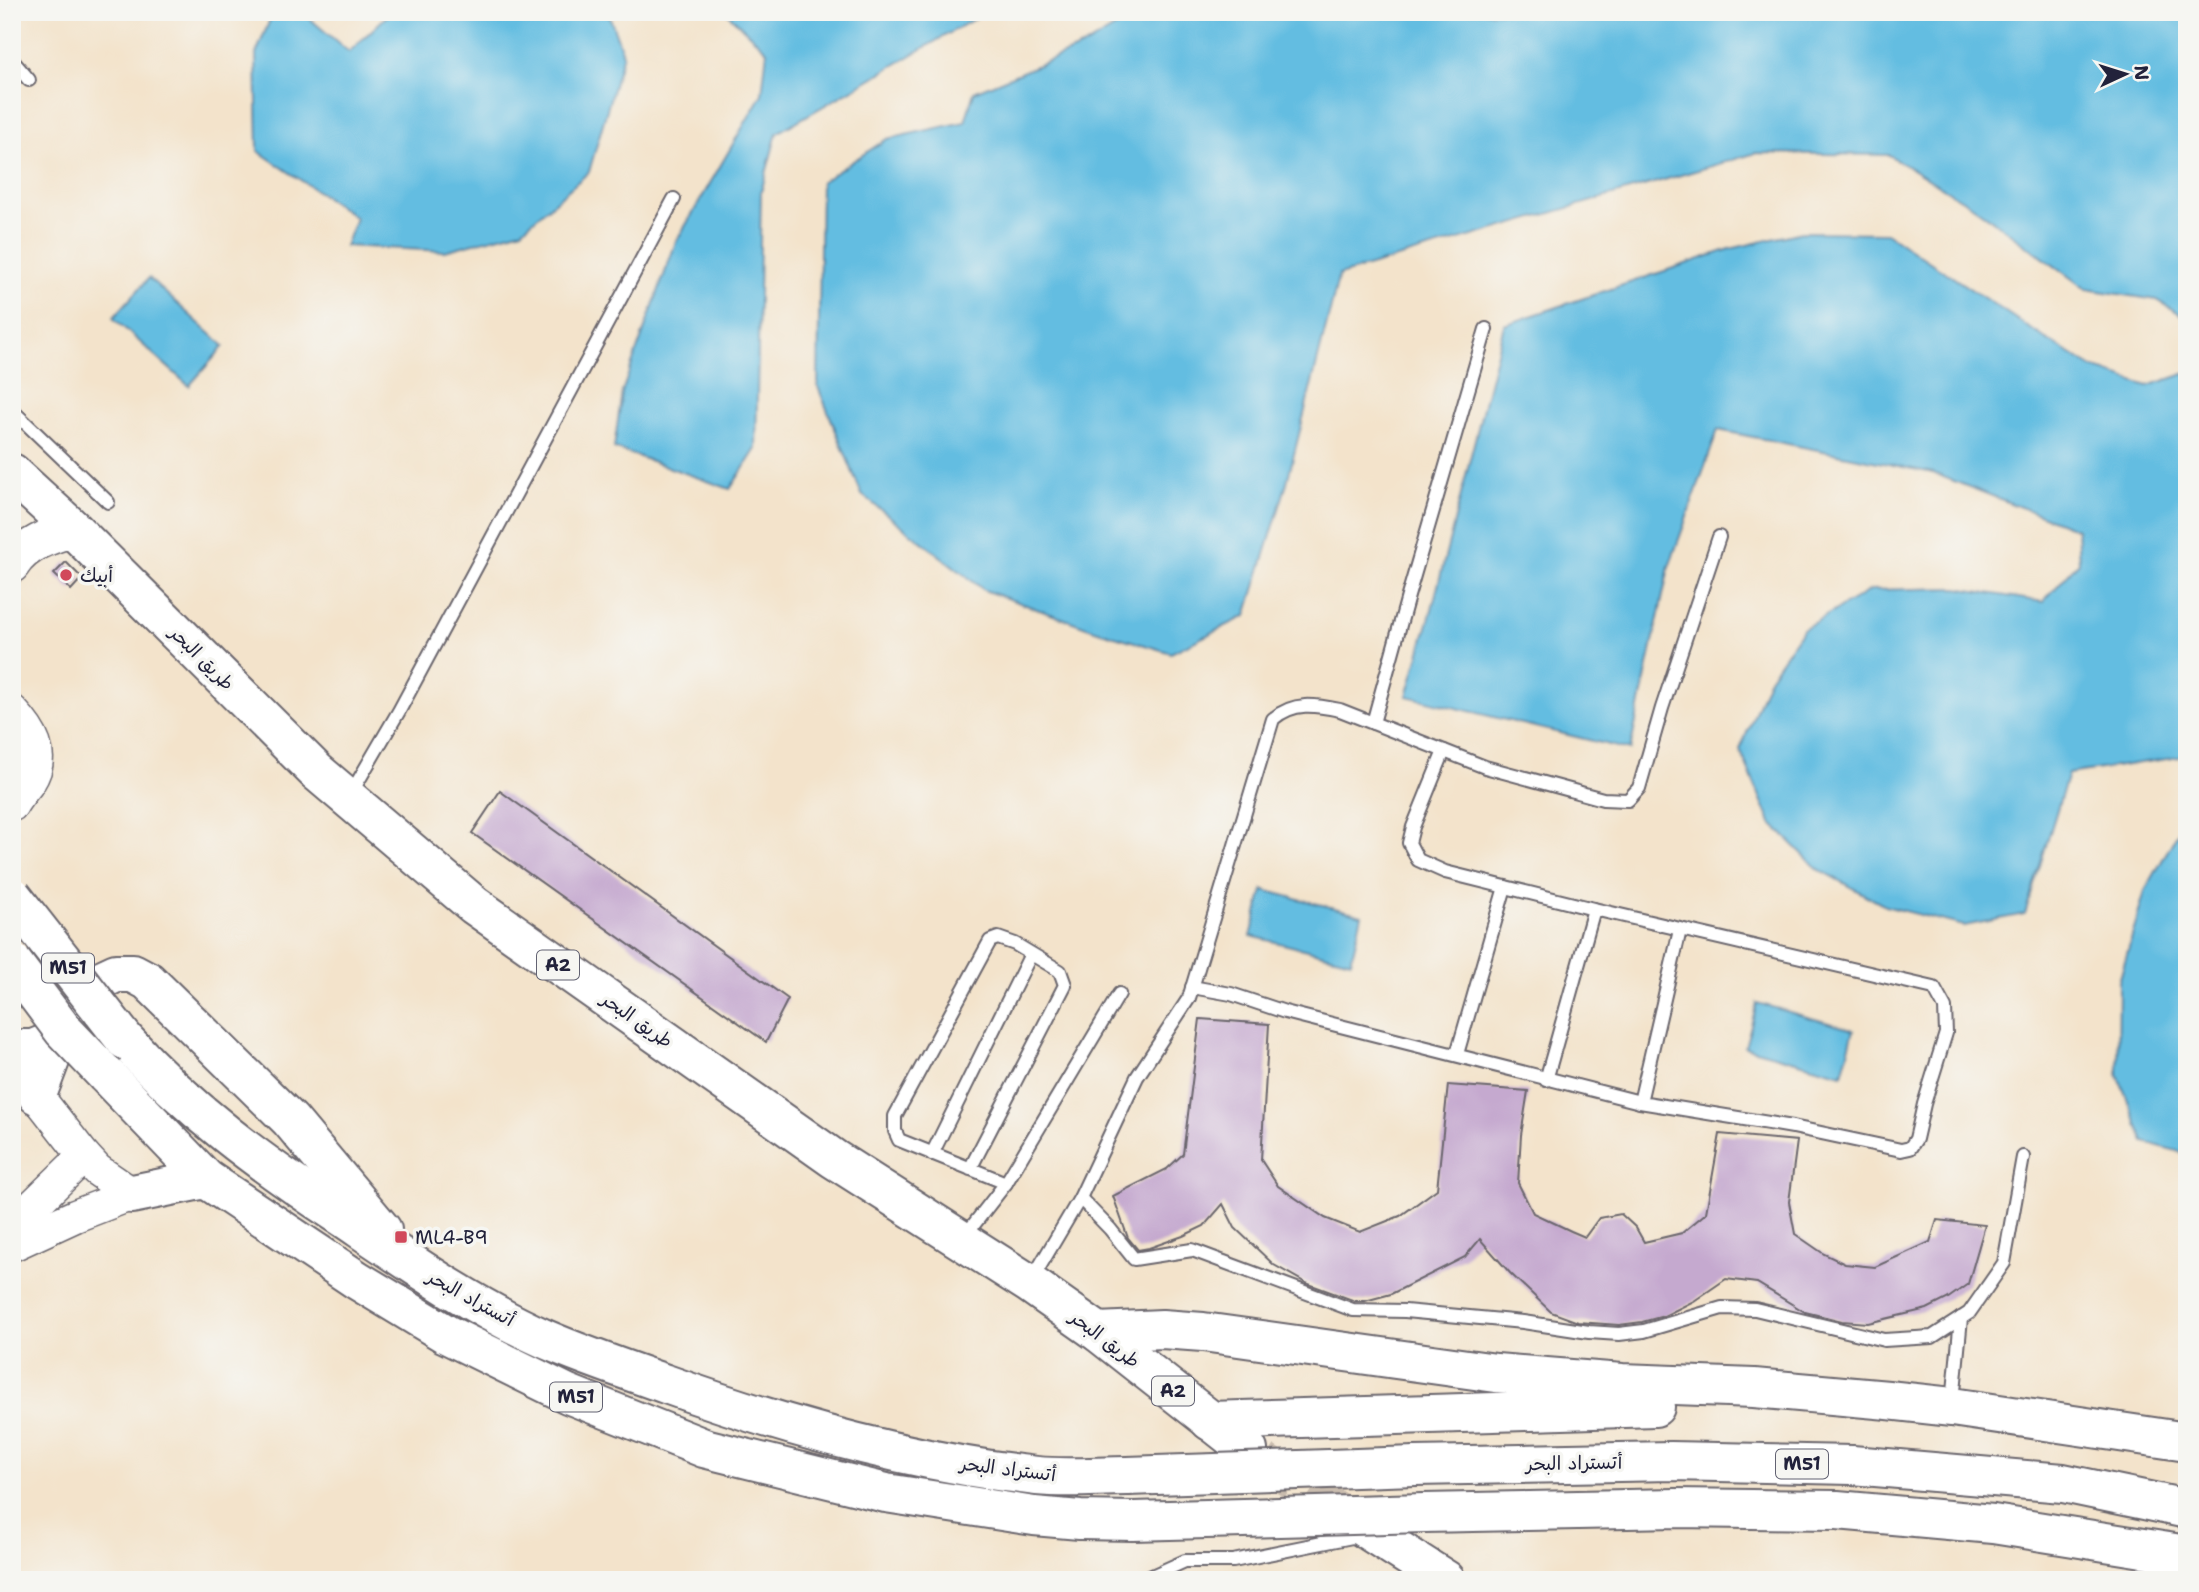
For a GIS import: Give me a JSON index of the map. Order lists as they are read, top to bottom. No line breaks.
{"streets":{"main road":["طريق البحر","A2","M51","أتستراد البحر"]},"places":{"other":["أبيك"],"transit":["ML4-B9"]},"north":"right"}
